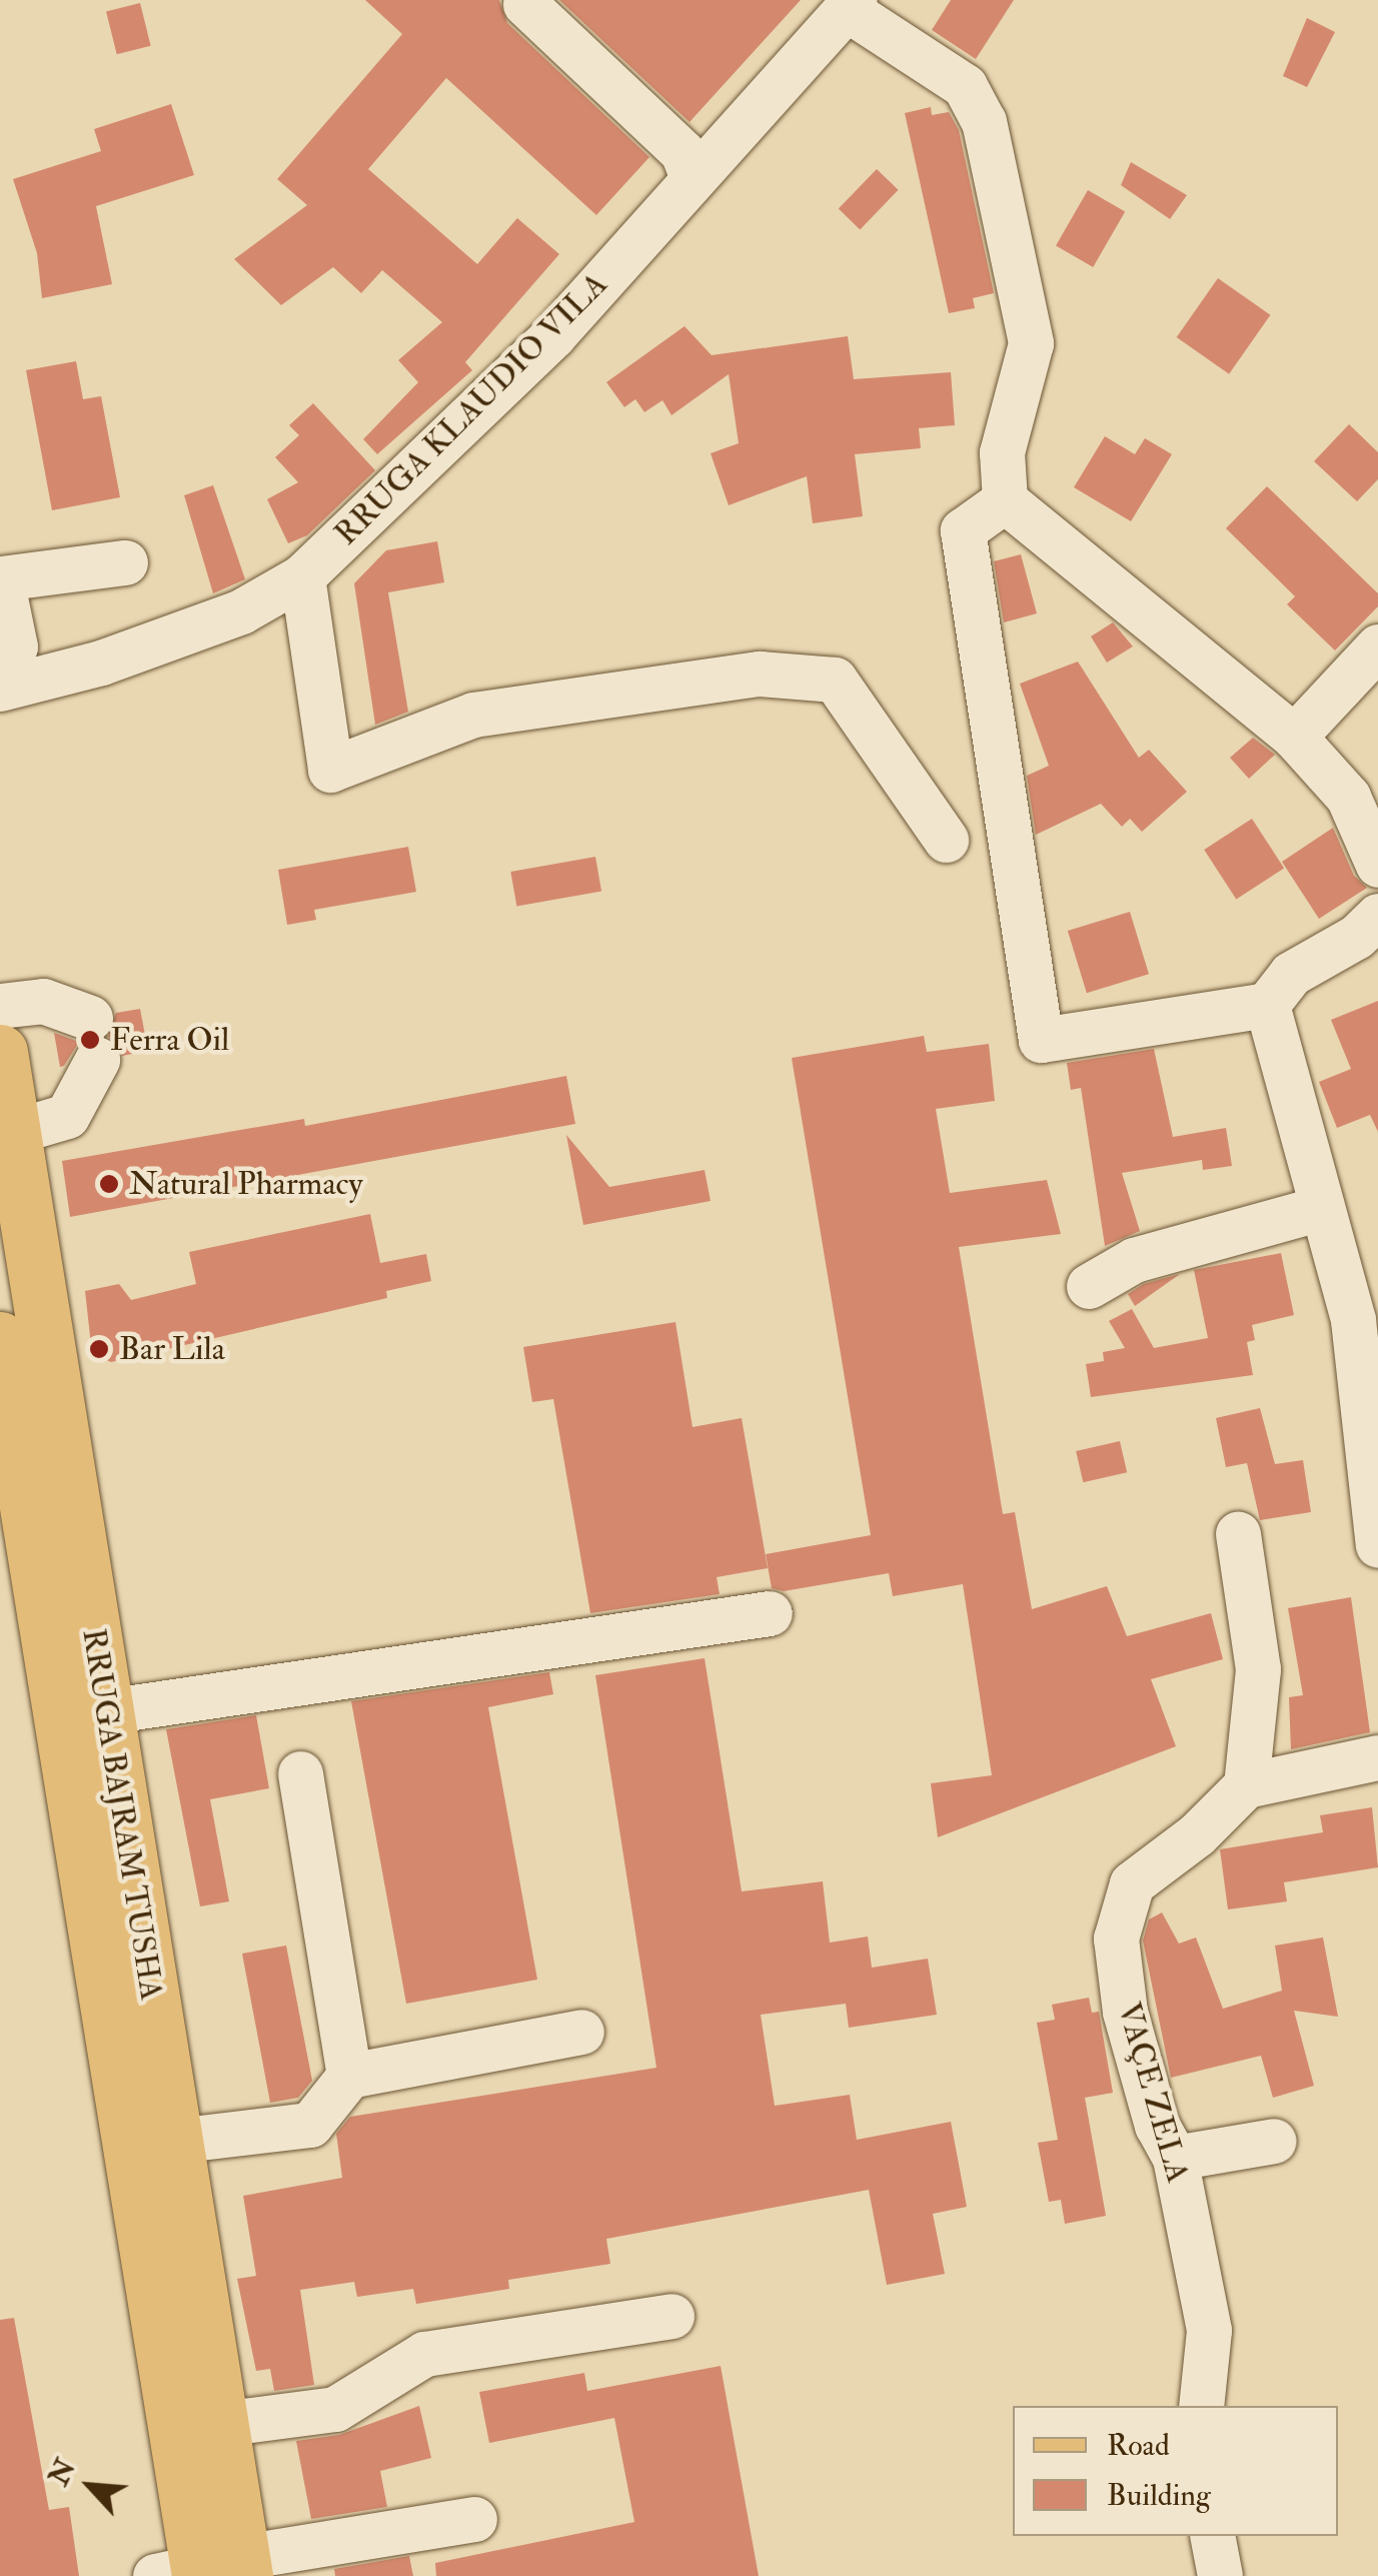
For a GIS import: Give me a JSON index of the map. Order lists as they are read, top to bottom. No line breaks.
{"streets":{"main road":["RRUGA BAJRAM TUSHA"],"street":["RRUGA KLAUDIO VILA","VAÇE ZELA"]},"places":["Ferra Oil","Natural Pharmacy","Bar Lila"],"legend":["Road","Building"],"north":"top left"}
